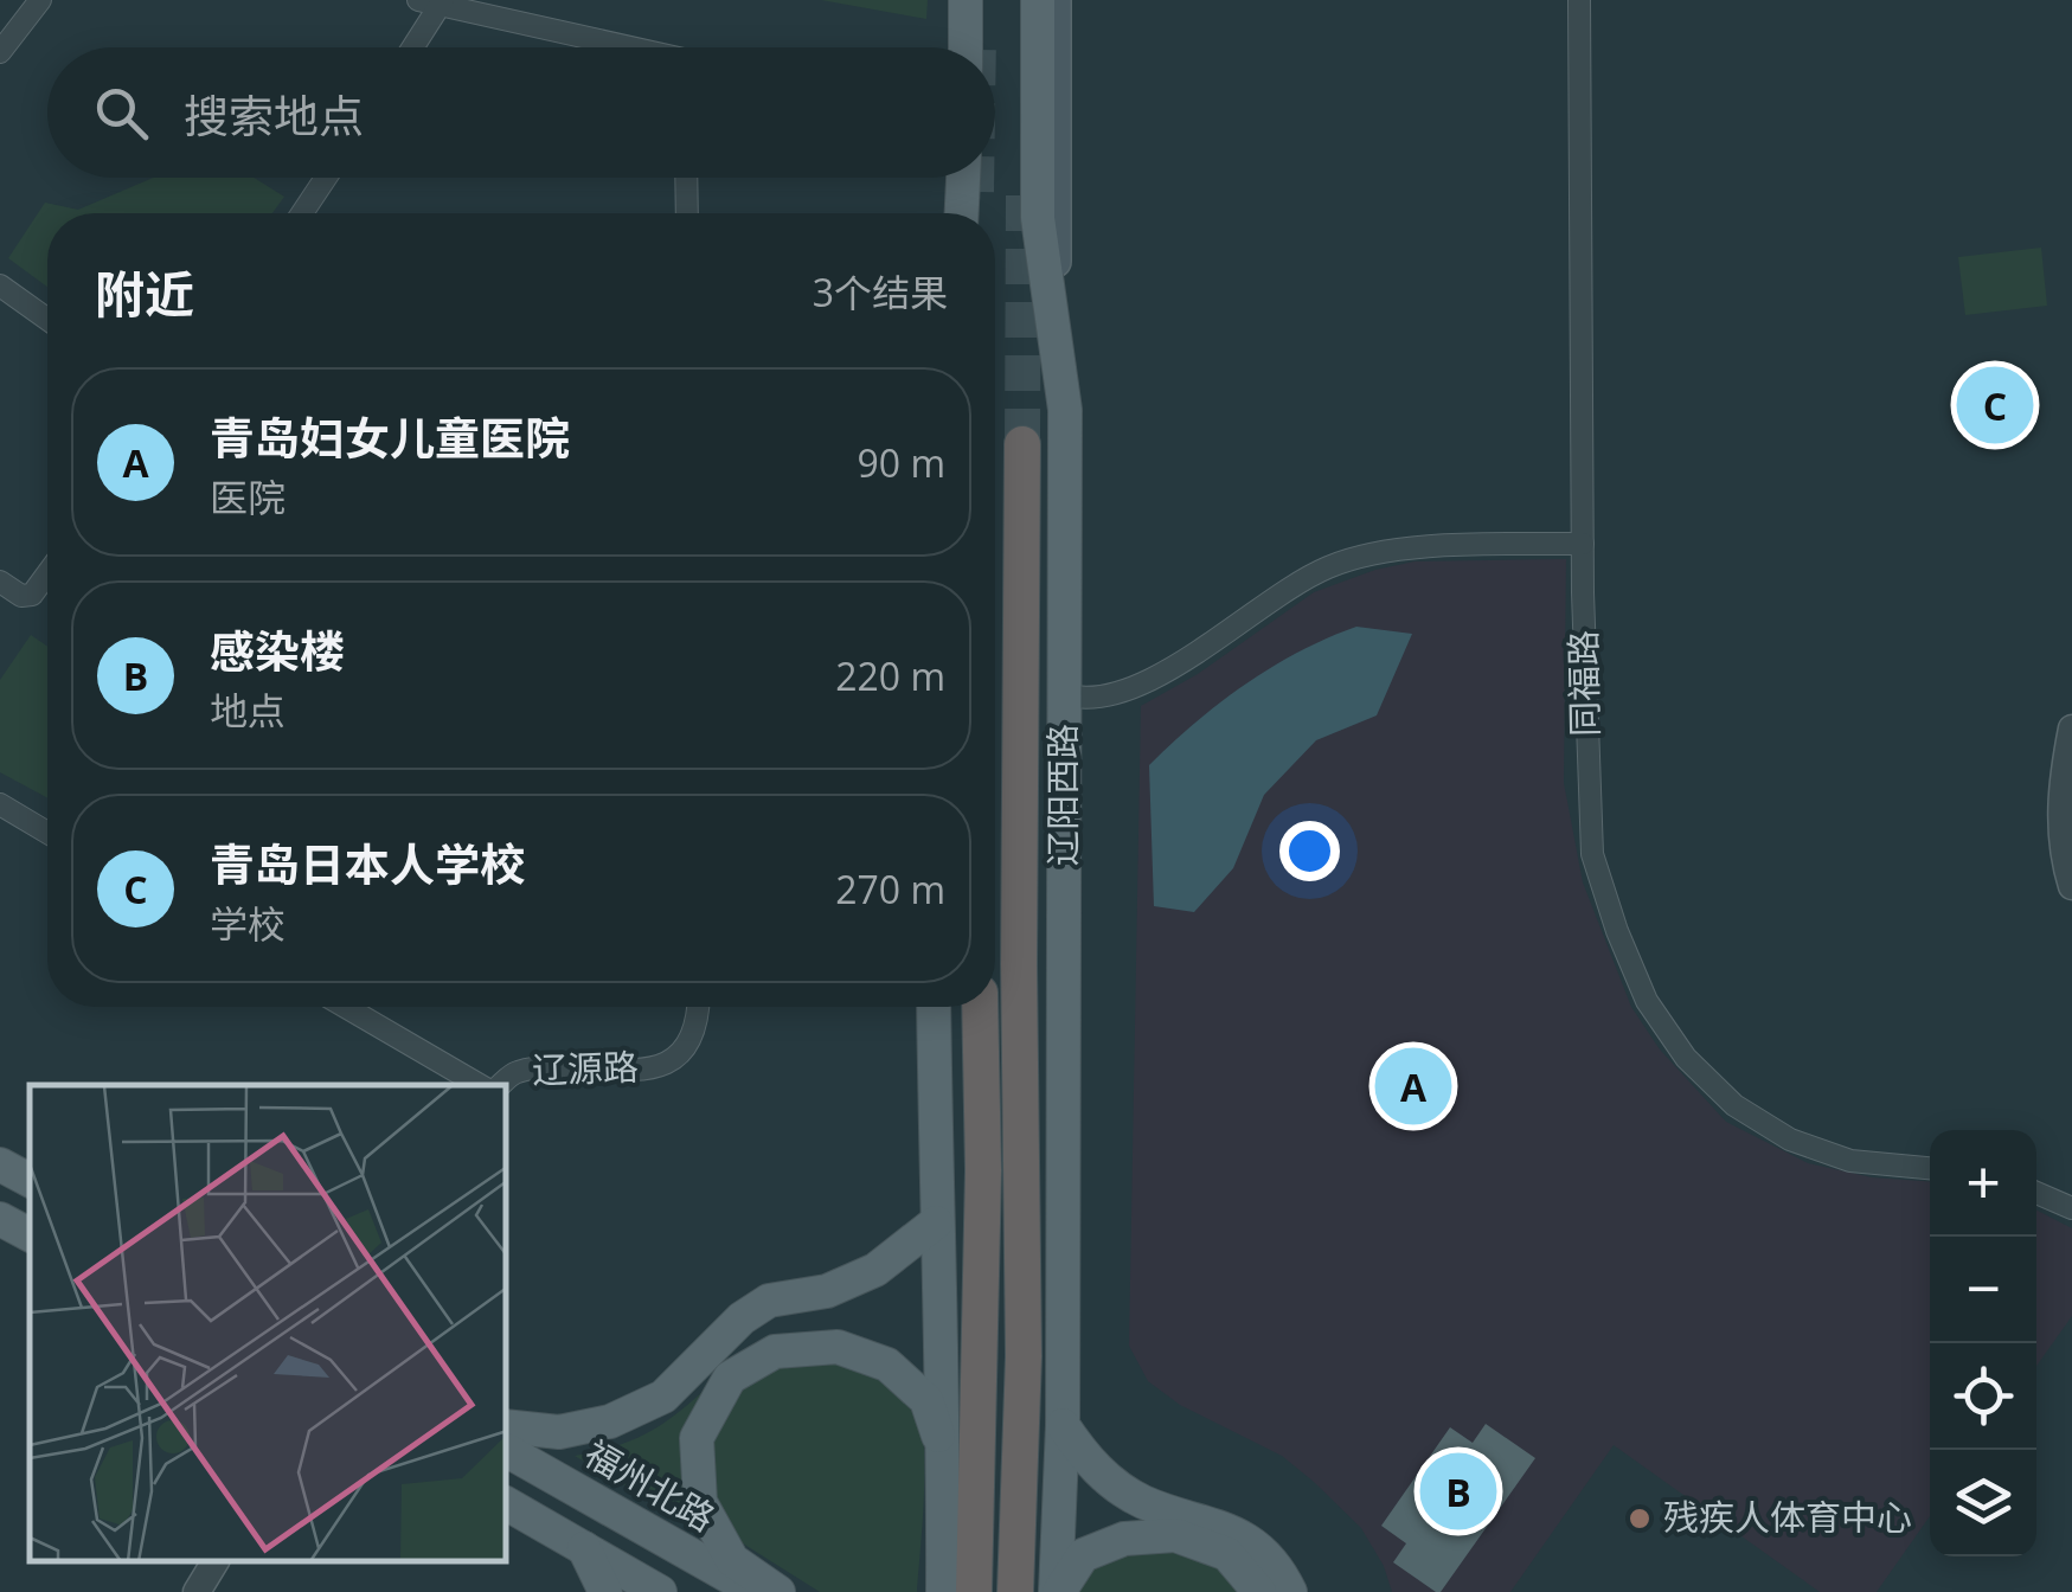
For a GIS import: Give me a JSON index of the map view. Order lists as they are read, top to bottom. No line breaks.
{"streets":{"main road":["辽阳西路","福州北路"],"street":["同福路","辽源路"]},"places":["残疾人体育中心"],"page":{"search":"搜索地点","heading":["附近","3个结果"],"pins":["C","A","B"],"list":[{"mark":"A","name":"青岛妇女儿童医院","note":"医院","value":"90 m"},{"mark":"B","name":"感染楼","note":"地点","value":"220 m"},{"mark":"C","name":"青岛日本人学校","note":"学校","value":"270 m"}],"map_buttons":["+","−"]}}
